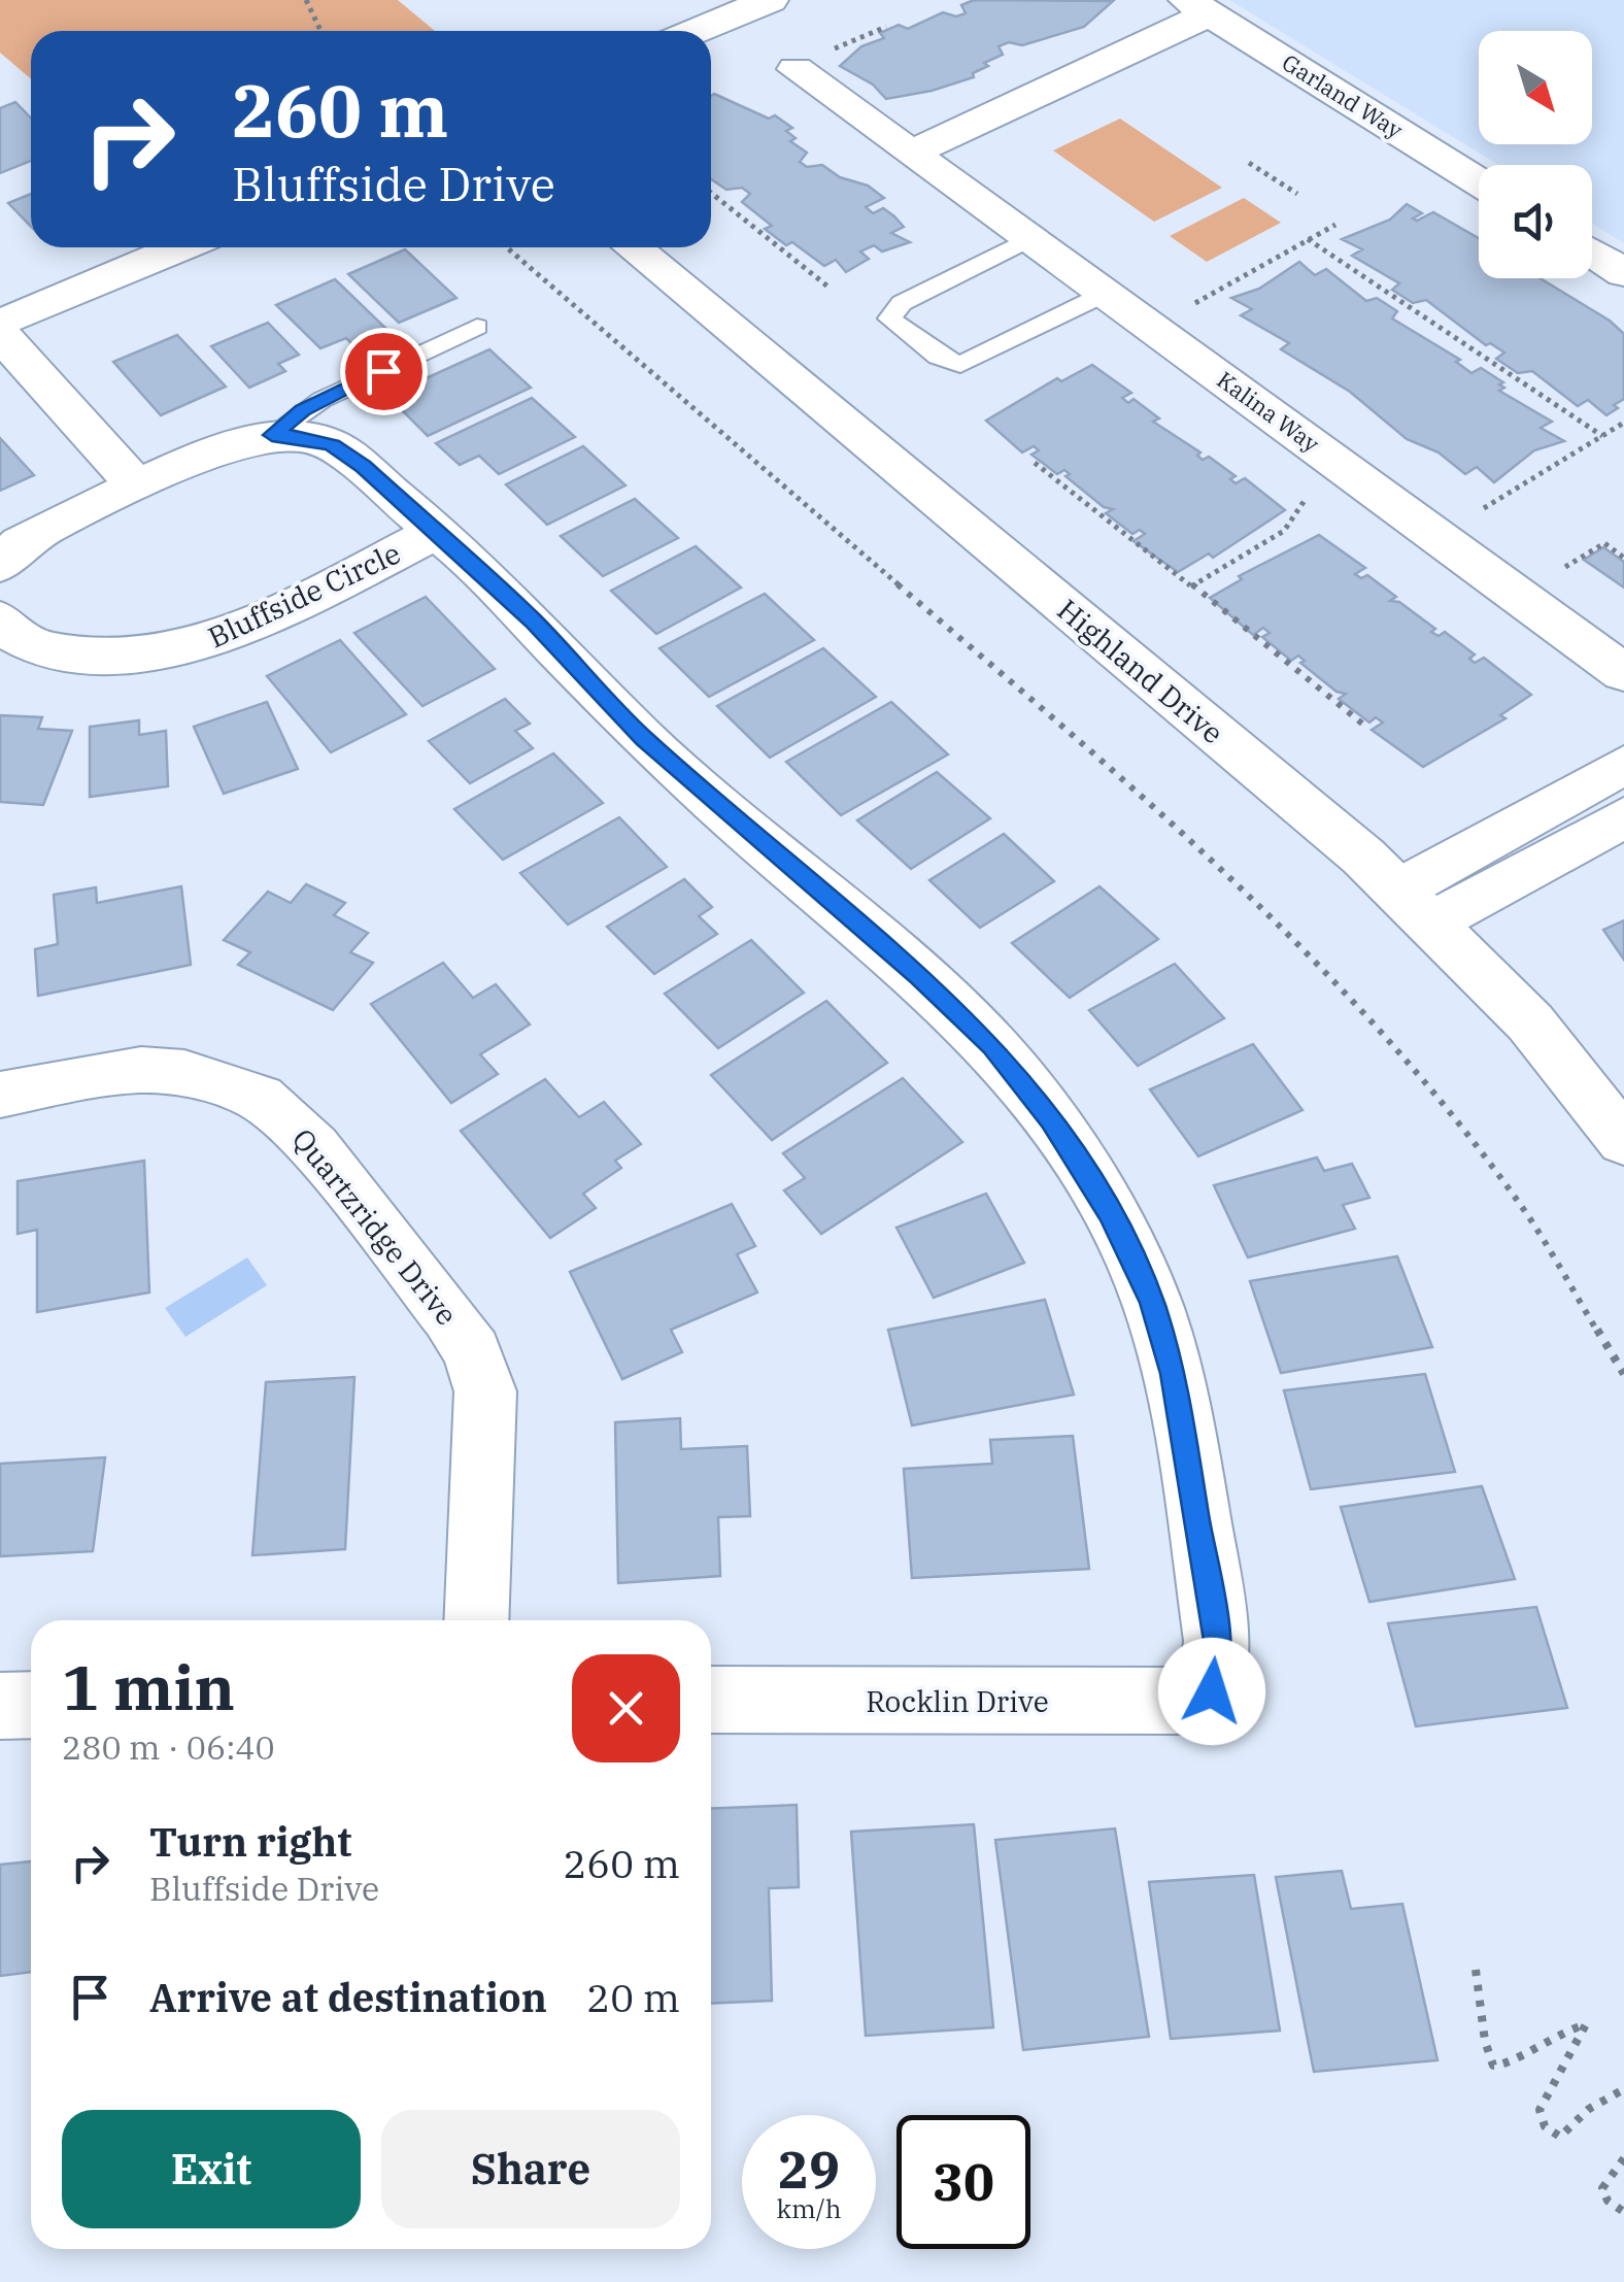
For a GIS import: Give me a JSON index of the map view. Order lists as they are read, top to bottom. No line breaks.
{"streets":{"street":["Garland Way","Kalina Way","Bluffside Circle","Highland Drive","Quartzridge Drive","Rocklin Drive"]},"crossings":[["Bluffside Circle","Rocklin Drive"]],"north":"bottom right","page":{"turn":["260 m","Bluffside Drive"],"heading":["1 min","280 m · 06:40"],"list":[{"name":"Turn right","note":"Bluffside Drive","value":"260 m"},{"name":"Arrive at destination","value":"20 m"}],"buttons":["Exit","Share"],"speed":"29 km/h","limit":"30"}}
